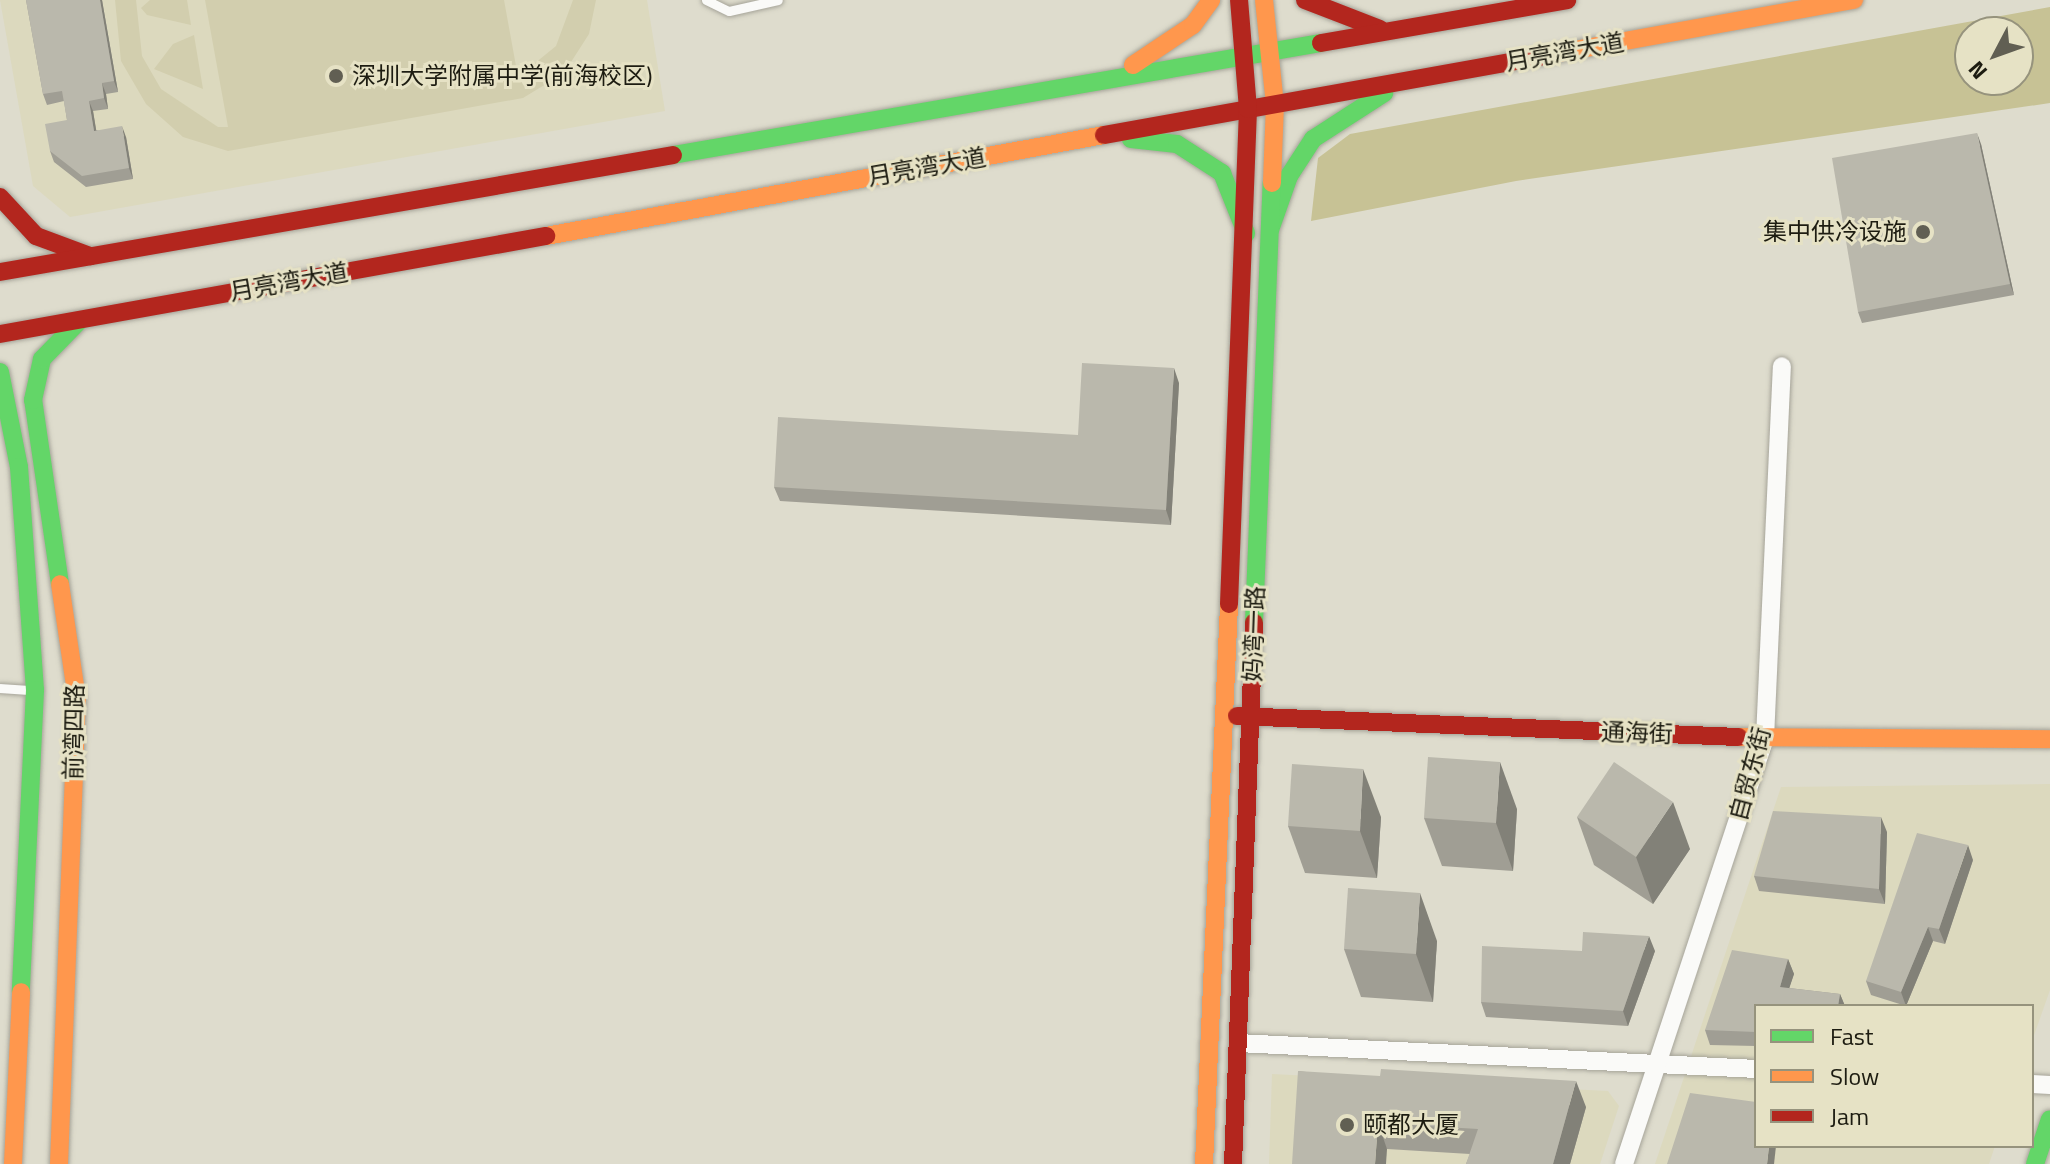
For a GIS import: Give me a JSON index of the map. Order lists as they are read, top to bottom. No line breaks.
{"streets":{"street":["月亮湾大道","妈湾一路","前湾四路","通海街","自贸东街"]},"crossings":[["月亮湾大道","妈湾一路"],["月亮湾大道","前湾四路"],["妈湾一路","通海街"],["通海街","自贸东街"]],"places":["深圳大学附属中学(前海校区)","集中供冷设施","颐都大厦"],"legend":["Fast","Slow","Jam"],"north":"bottom left"}
